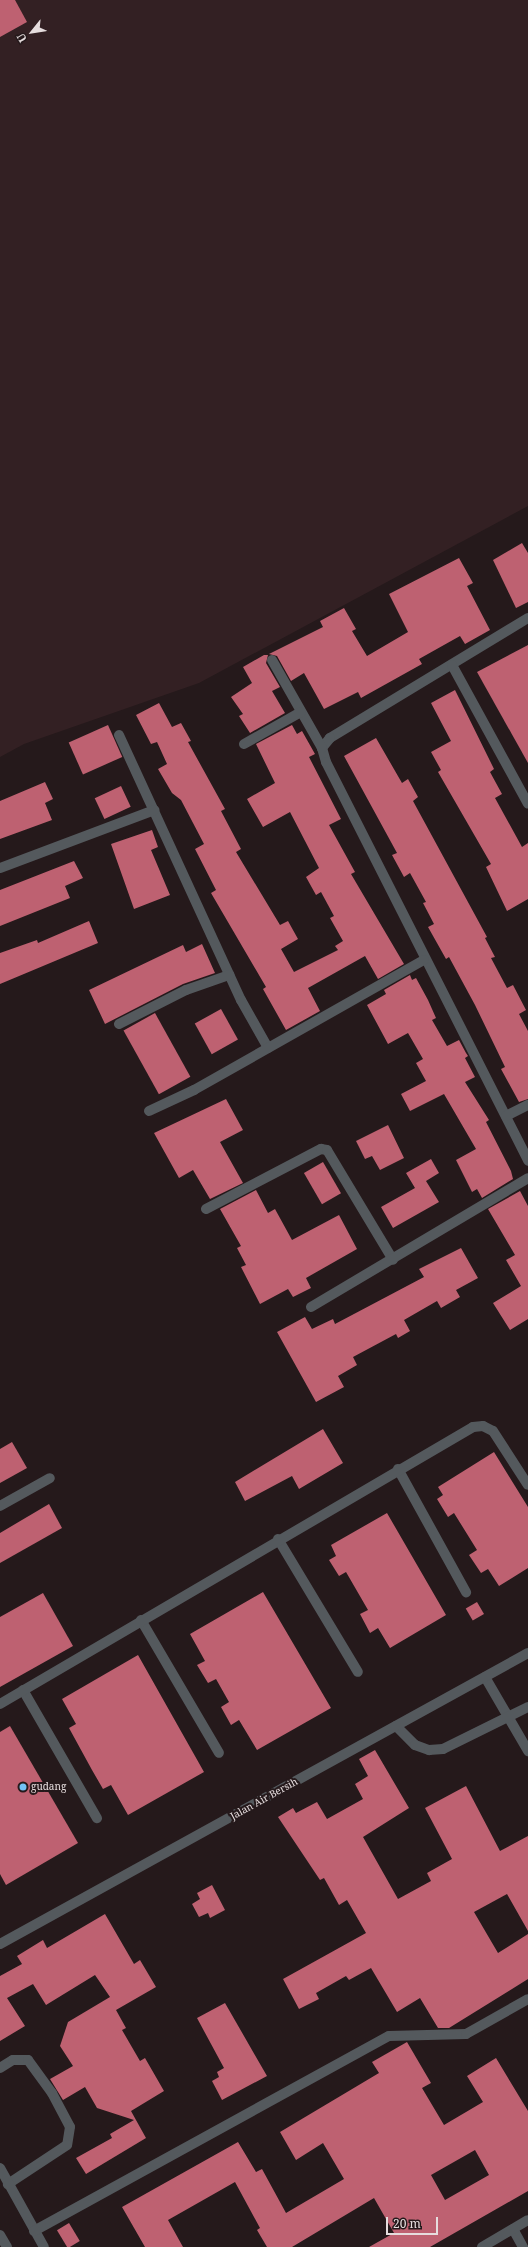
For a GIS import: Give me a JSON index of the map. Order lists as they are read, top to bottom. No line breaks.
{"streets":{"street":["Jalan Air Bersih"]},"places":["gudang"],"scale_bar":"20 m","north":"bottom left"}
